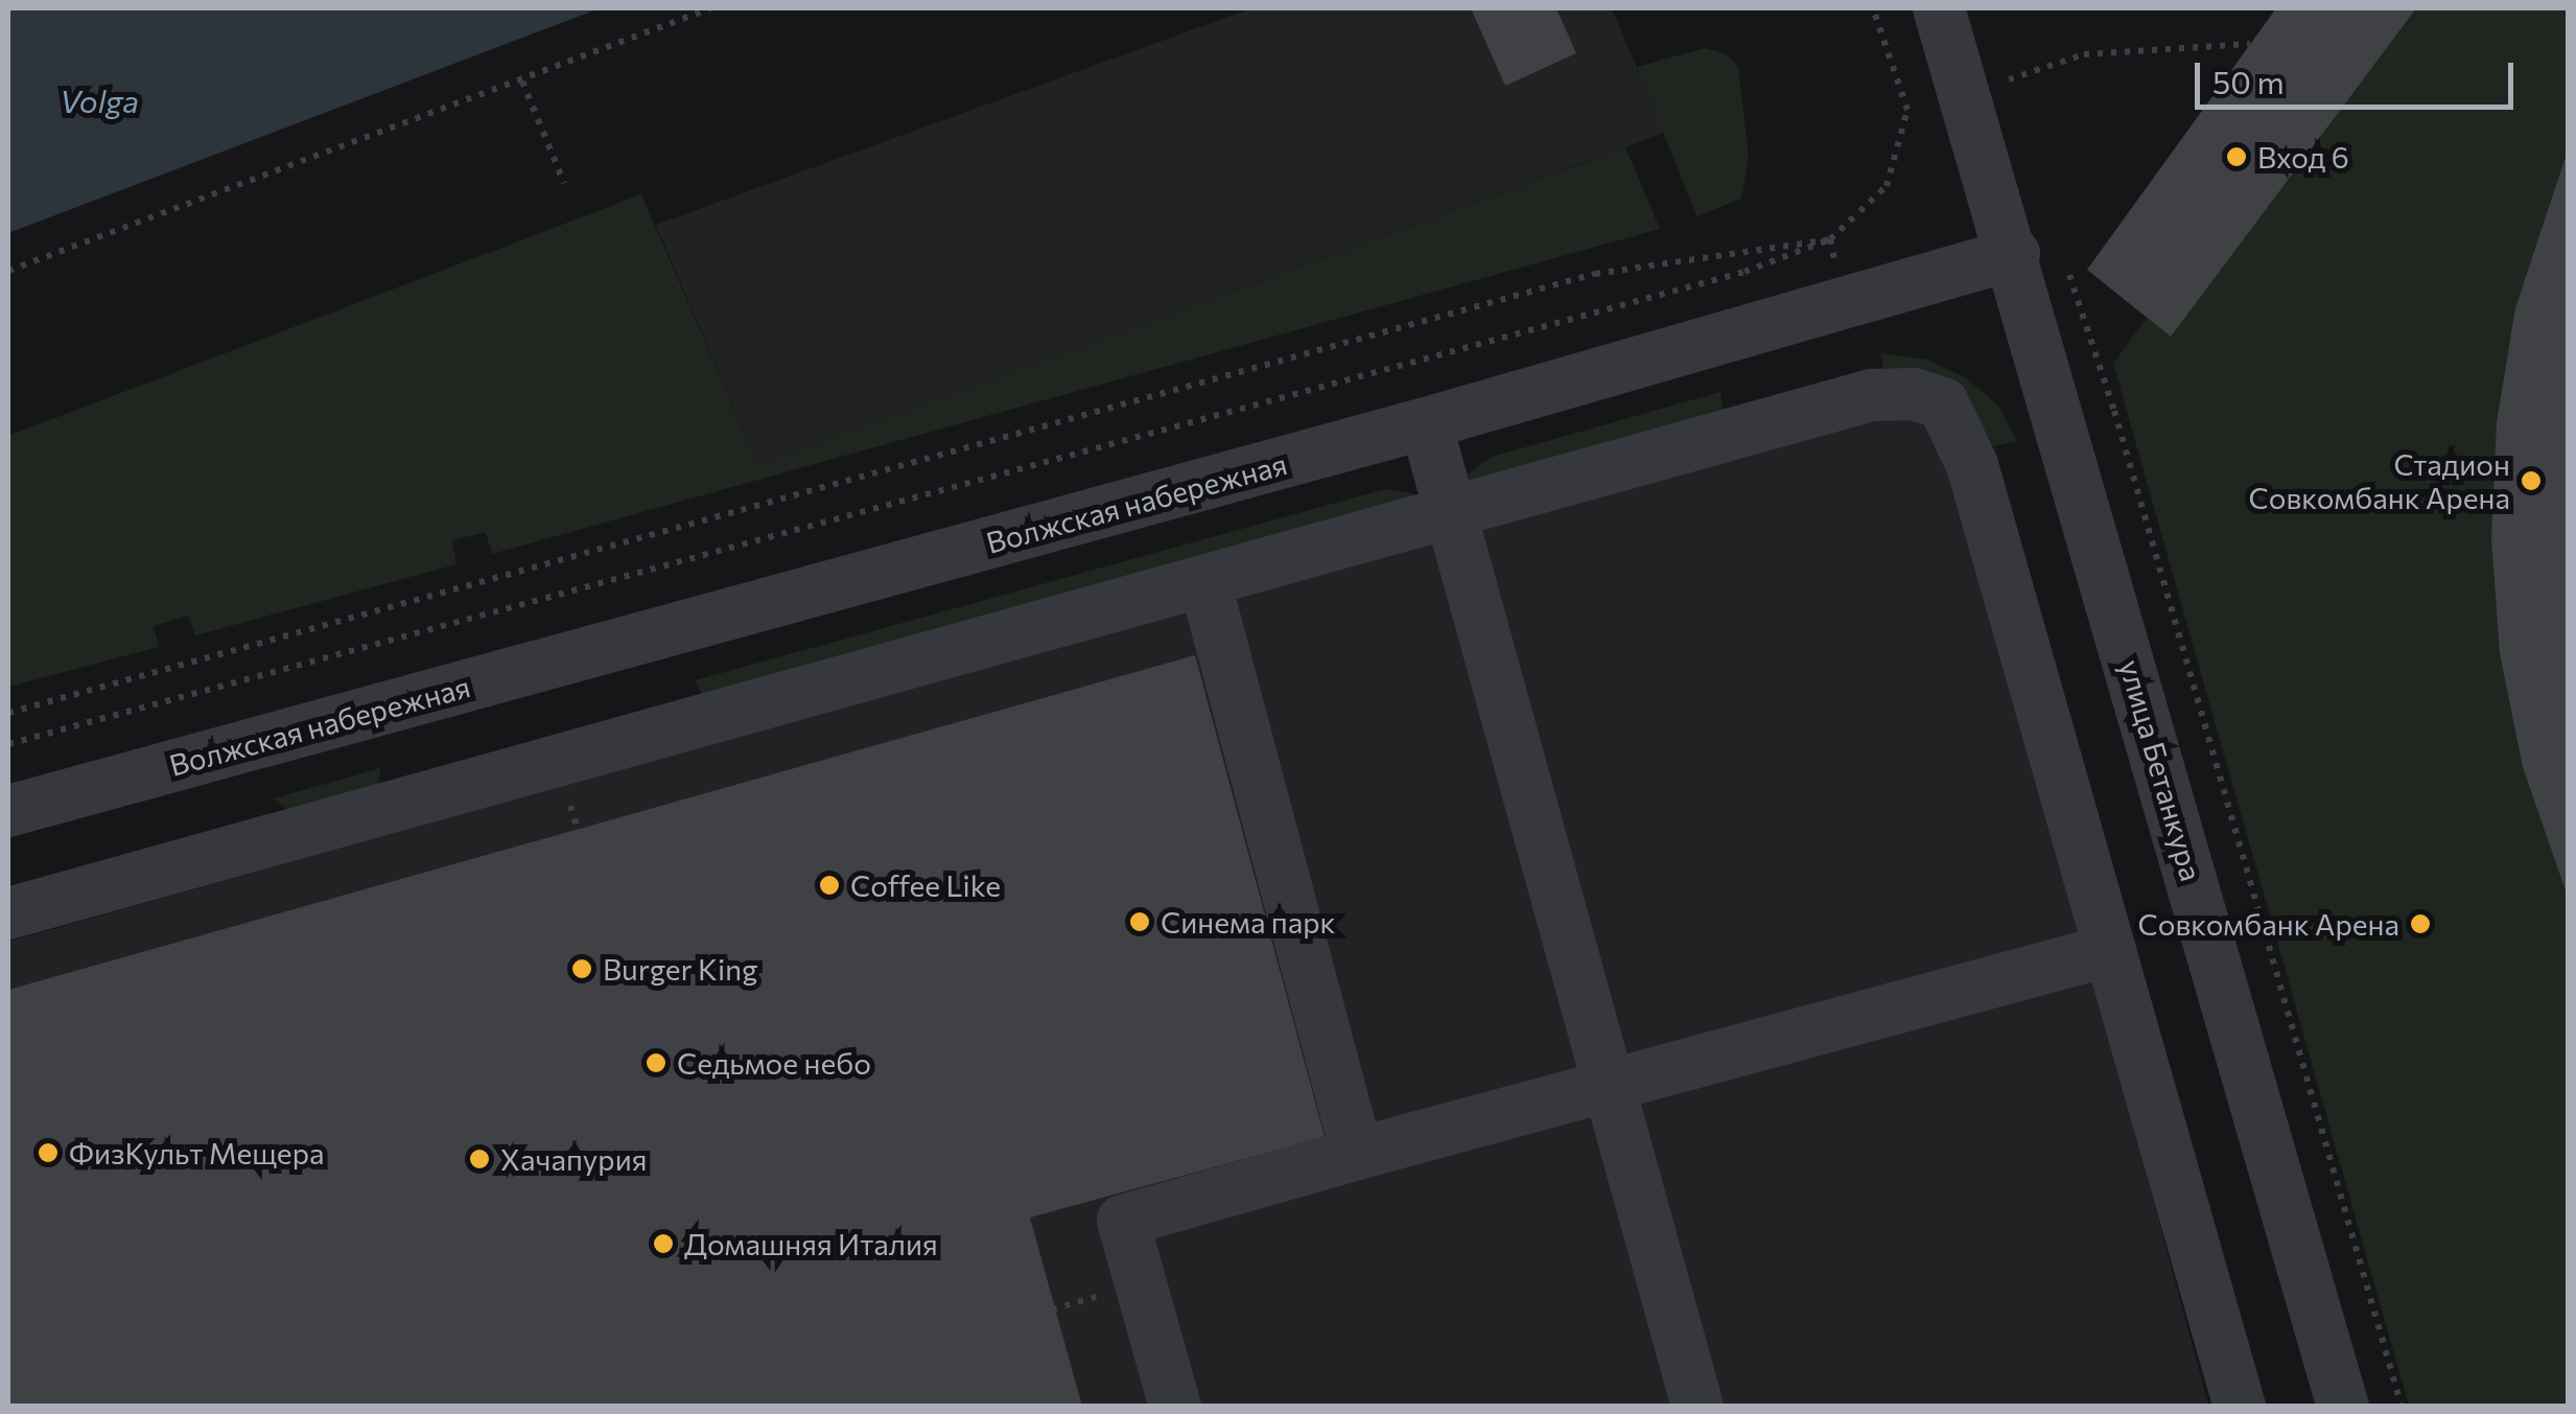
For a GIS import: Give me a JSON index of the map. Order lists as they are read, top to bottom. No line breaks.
{"streets":{"street":["Волжская набережная","улица Бетанкура"]},"crossings":[["Волжская набережная","улица Бетанкура"]],"water":["Volga"],"places":["Вход 6","Стадион Совкомбанк Арена","Coffee Like","Синема парк","Совкомбанк Арена","Burger King","Седьмое небо","ФизКульт Мещера","Хачапурия","Домашняя Италия"],"scale_bar":"50 m"}
